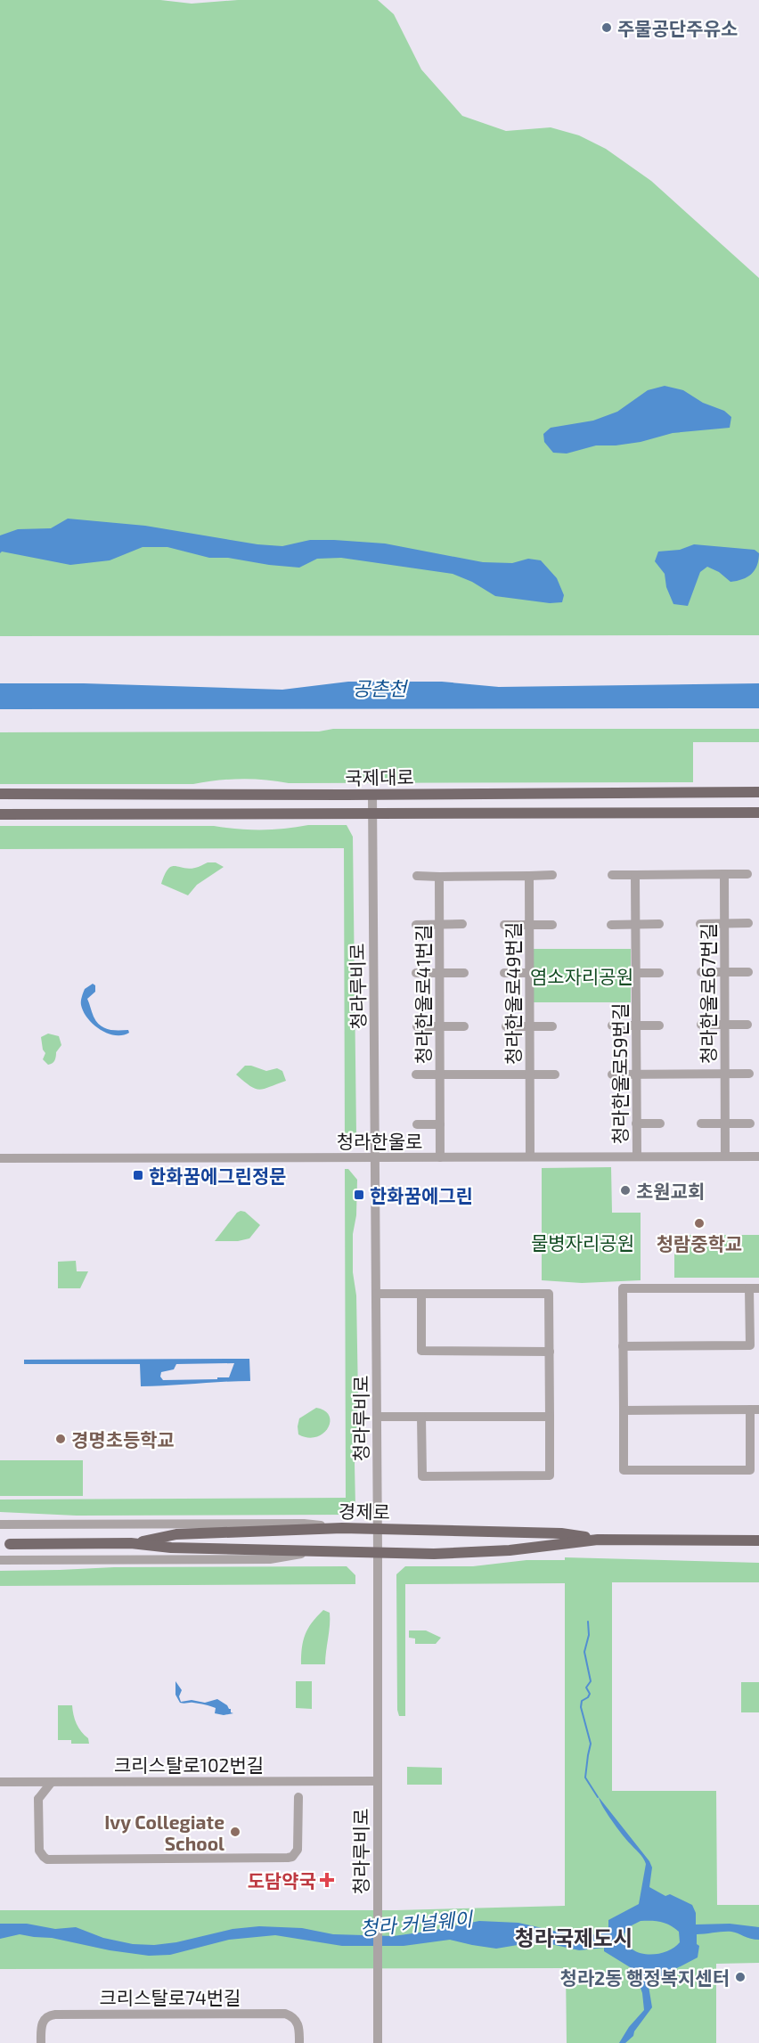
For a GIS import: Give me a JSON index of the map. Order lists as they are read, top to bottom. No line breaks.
{"streets":{"main road":["국제대로","경제로"],"street":["청라루비로","청라한울로49번길","청라한울로67번길","청라한울로41번길","청라한울로59번길","청라한울로","크리스탈로102번길","크리스탈로74번길"]},"crossings":[["국제대로","청라루비로"],["청라루비로","청라한울로"],["청라루비로","경제로"],["청라루비로","크리스탈로102번길"],["청라한울로49번길","청라한울로"],["청라한울로67번길","청라한울로"],["청라한울로41번길","청라한울로"],["청라한울로59번길","청라한울로"]],"districts":["청라국제도시"],"water":["공촌천","청라 커널웨이"],"parks":["염소자리공원","물병자리공원"],"places":{"other":["주물공단주유소","초원교회","청람중학교","경명초등학교","Ivy Collegiate School","청라2동 행정복지센터"],"transit":["한화꿈에그린정문","한화꿈에그린"],"health":["도담약국"]}}
